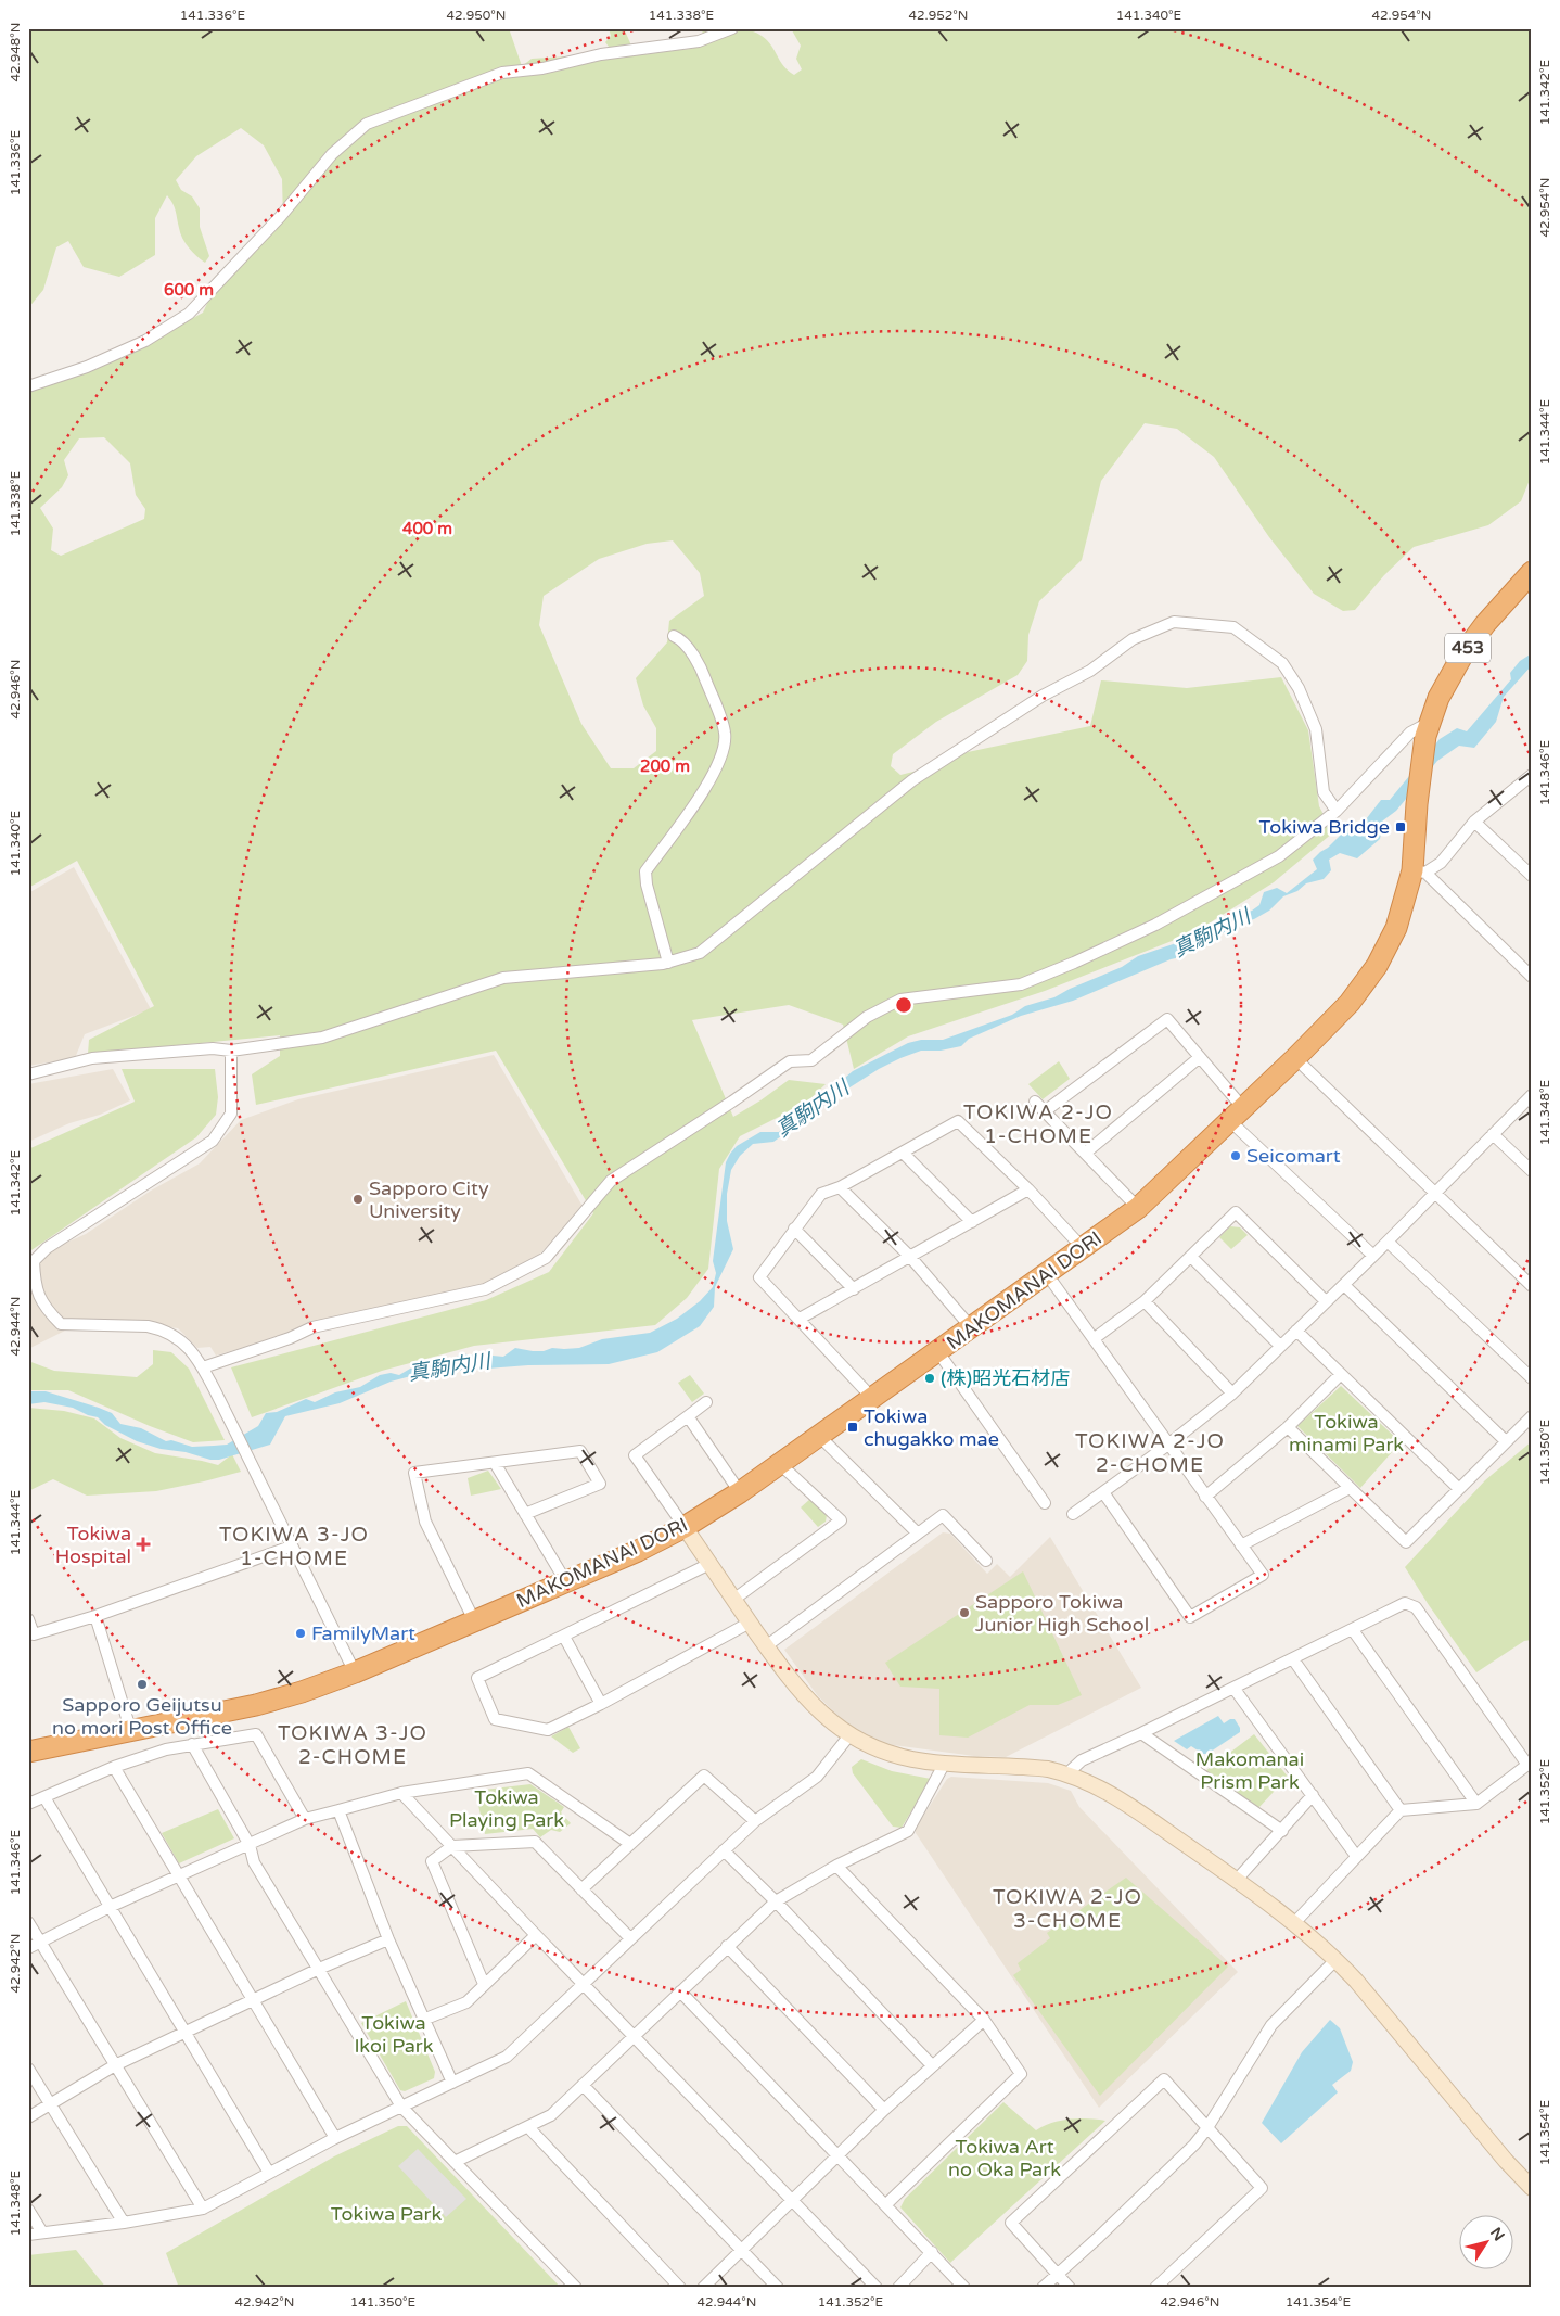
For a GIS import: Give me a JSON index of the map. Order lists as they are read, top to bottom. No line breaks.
{"streets":{"highway":["453","MAKOMANAI DORI"]},"districts":["TOKIWA 2-JO 1-CHOME","TOKIWA 2-JO 2-CHOME","TOKIWA 3-JO 1-CHOME","TOKIWA 3-JO 2-CHOME","TOKIWA 2-JO 3-CHOME"],"water":["真駒内川"],"parks":["Tokiwa minami Park","Makomanai Prism Park","Tokiwa Playing Park","Tokiwa Ikoi Park","Tokiwa Art no Oka Park","Tokiwa Park"],"places":{"transit":["Tokiwa Bridge","Tokiwa chugakko mae"],"other":["Seicomart","Sapporo City University","(株)昭光石材店","Sapporo Tokiwa Junior High School","FamilyMart","Sapporo Geijutsu no mori Post Office"],"health":["Tokiwa Hospital"]},"north":"top right","coordinates":["141.336°E","42.950°N","141.338°E","42.952°N","141.340°E","42.954°N","42.948°N","141.342°E","141.344°E","42.946°N","141.346°E","141.348°E","42.944°N","141.350°E","141.352°E","42.942°N","141.354°E"],"rings":["600 m","400 m","200 m"]}
